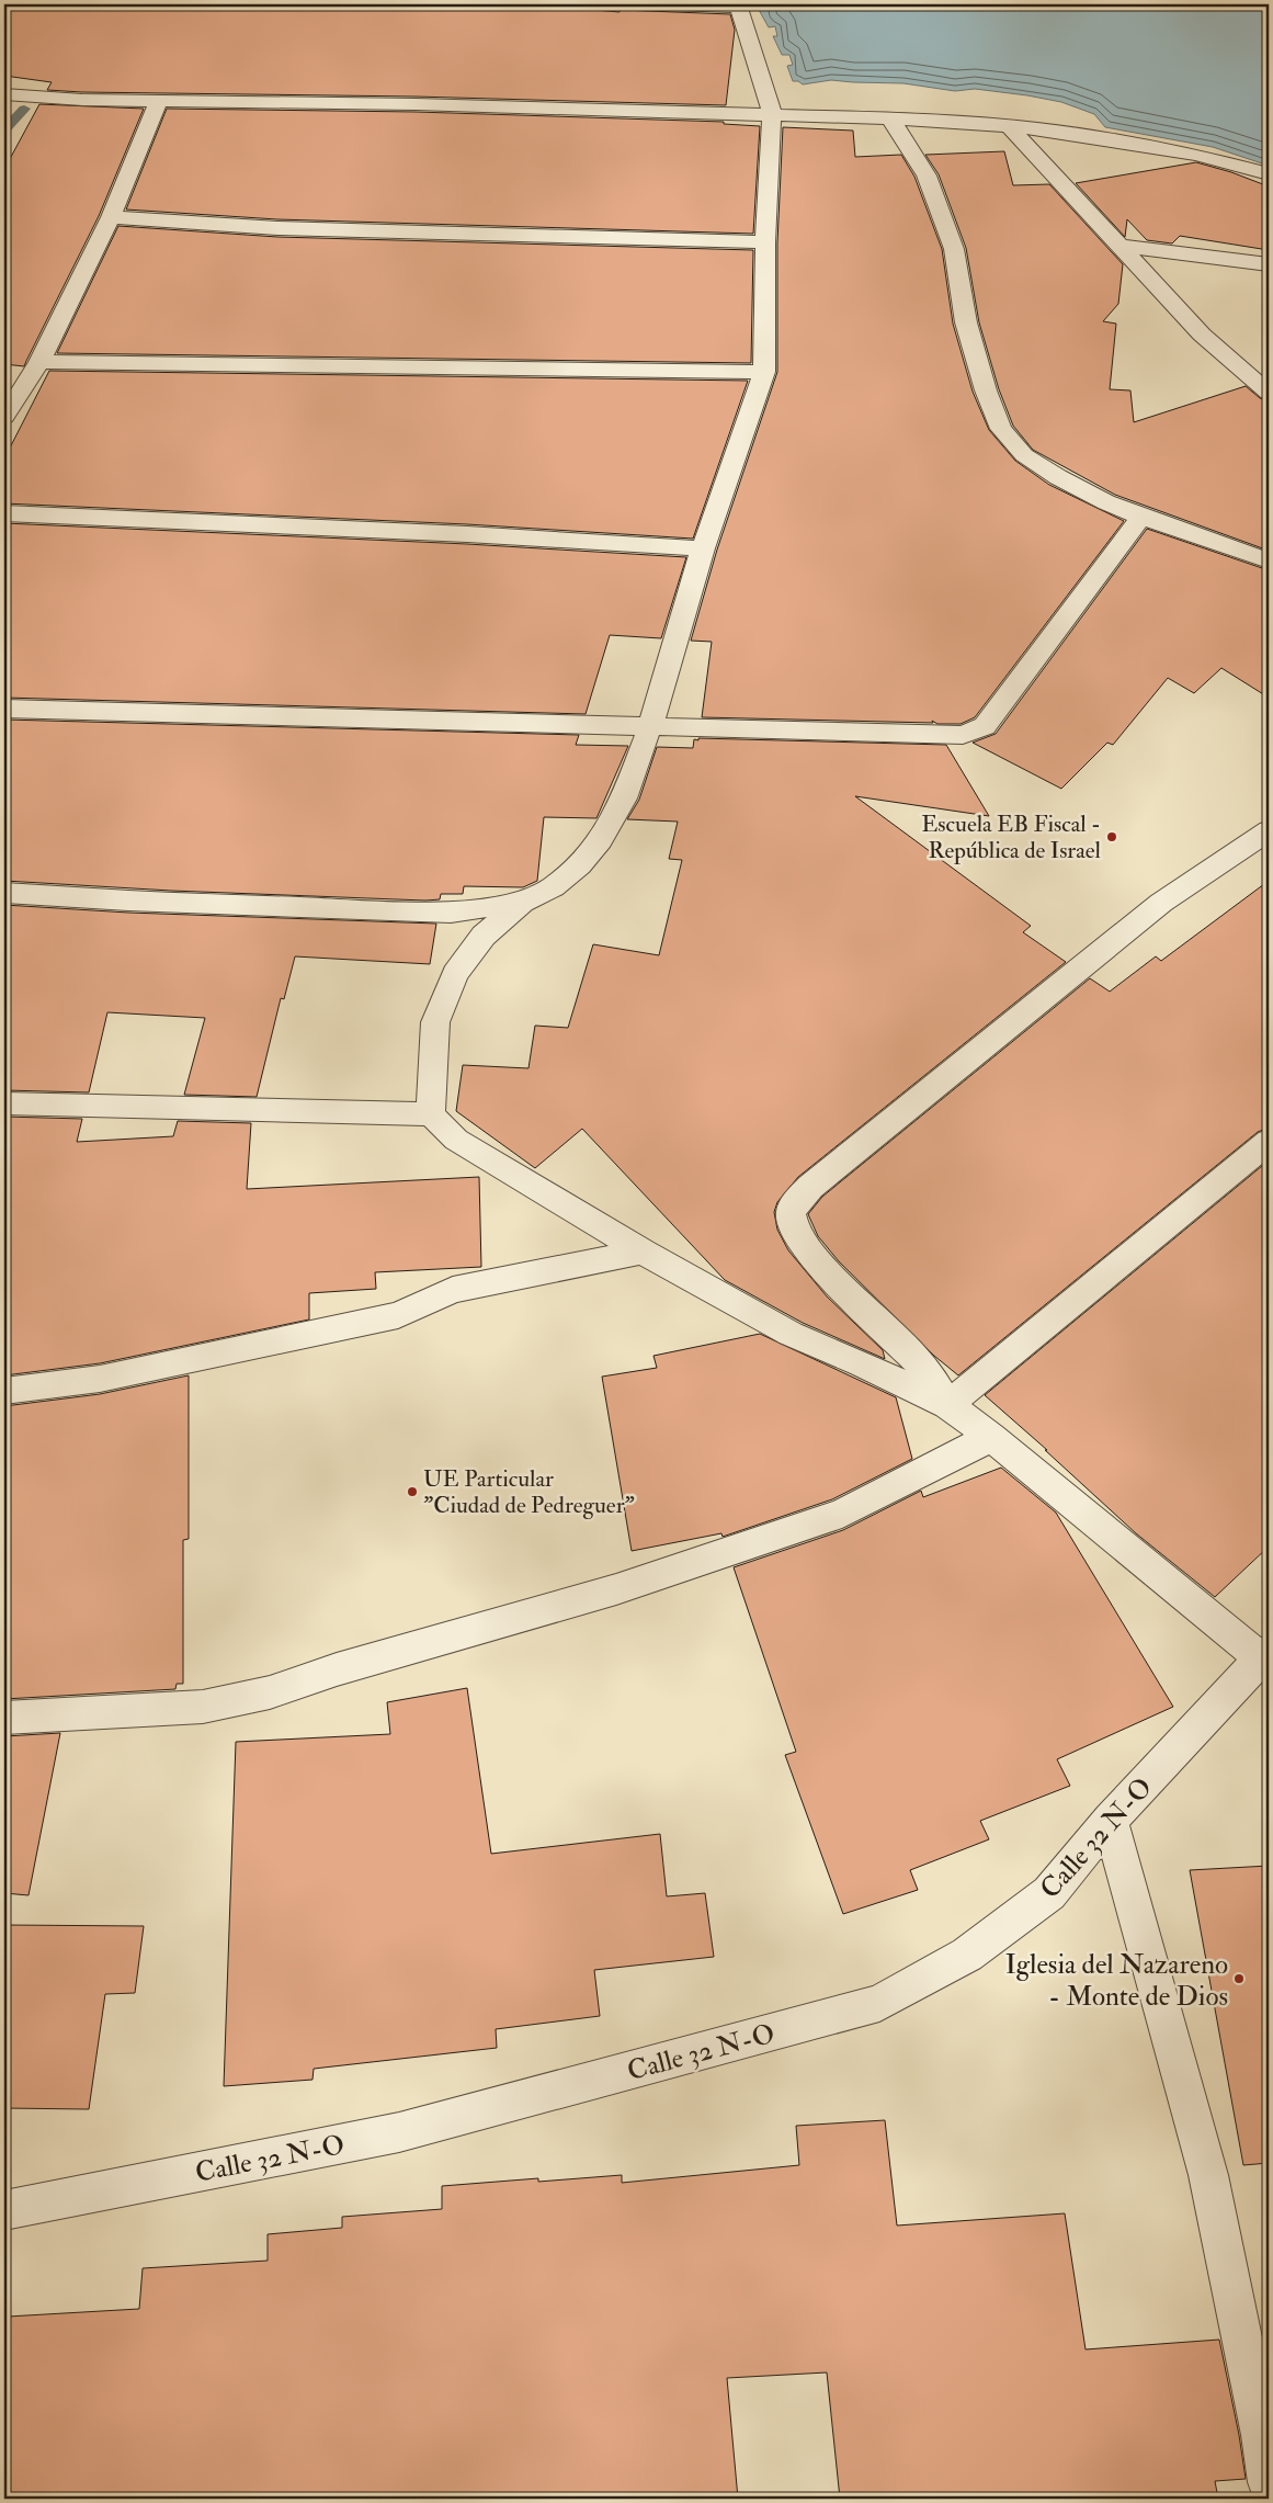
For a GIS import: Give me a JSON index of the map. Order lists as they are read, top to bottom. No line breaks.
{"streets":{"street":["Calle 32 N-O"]},"places":["Escuela EB Fiscal - República de Israel","UE Particular \"Ciudad de Pedreguer\"","Iglesia del Nazareno - Monte de Dios"]}
